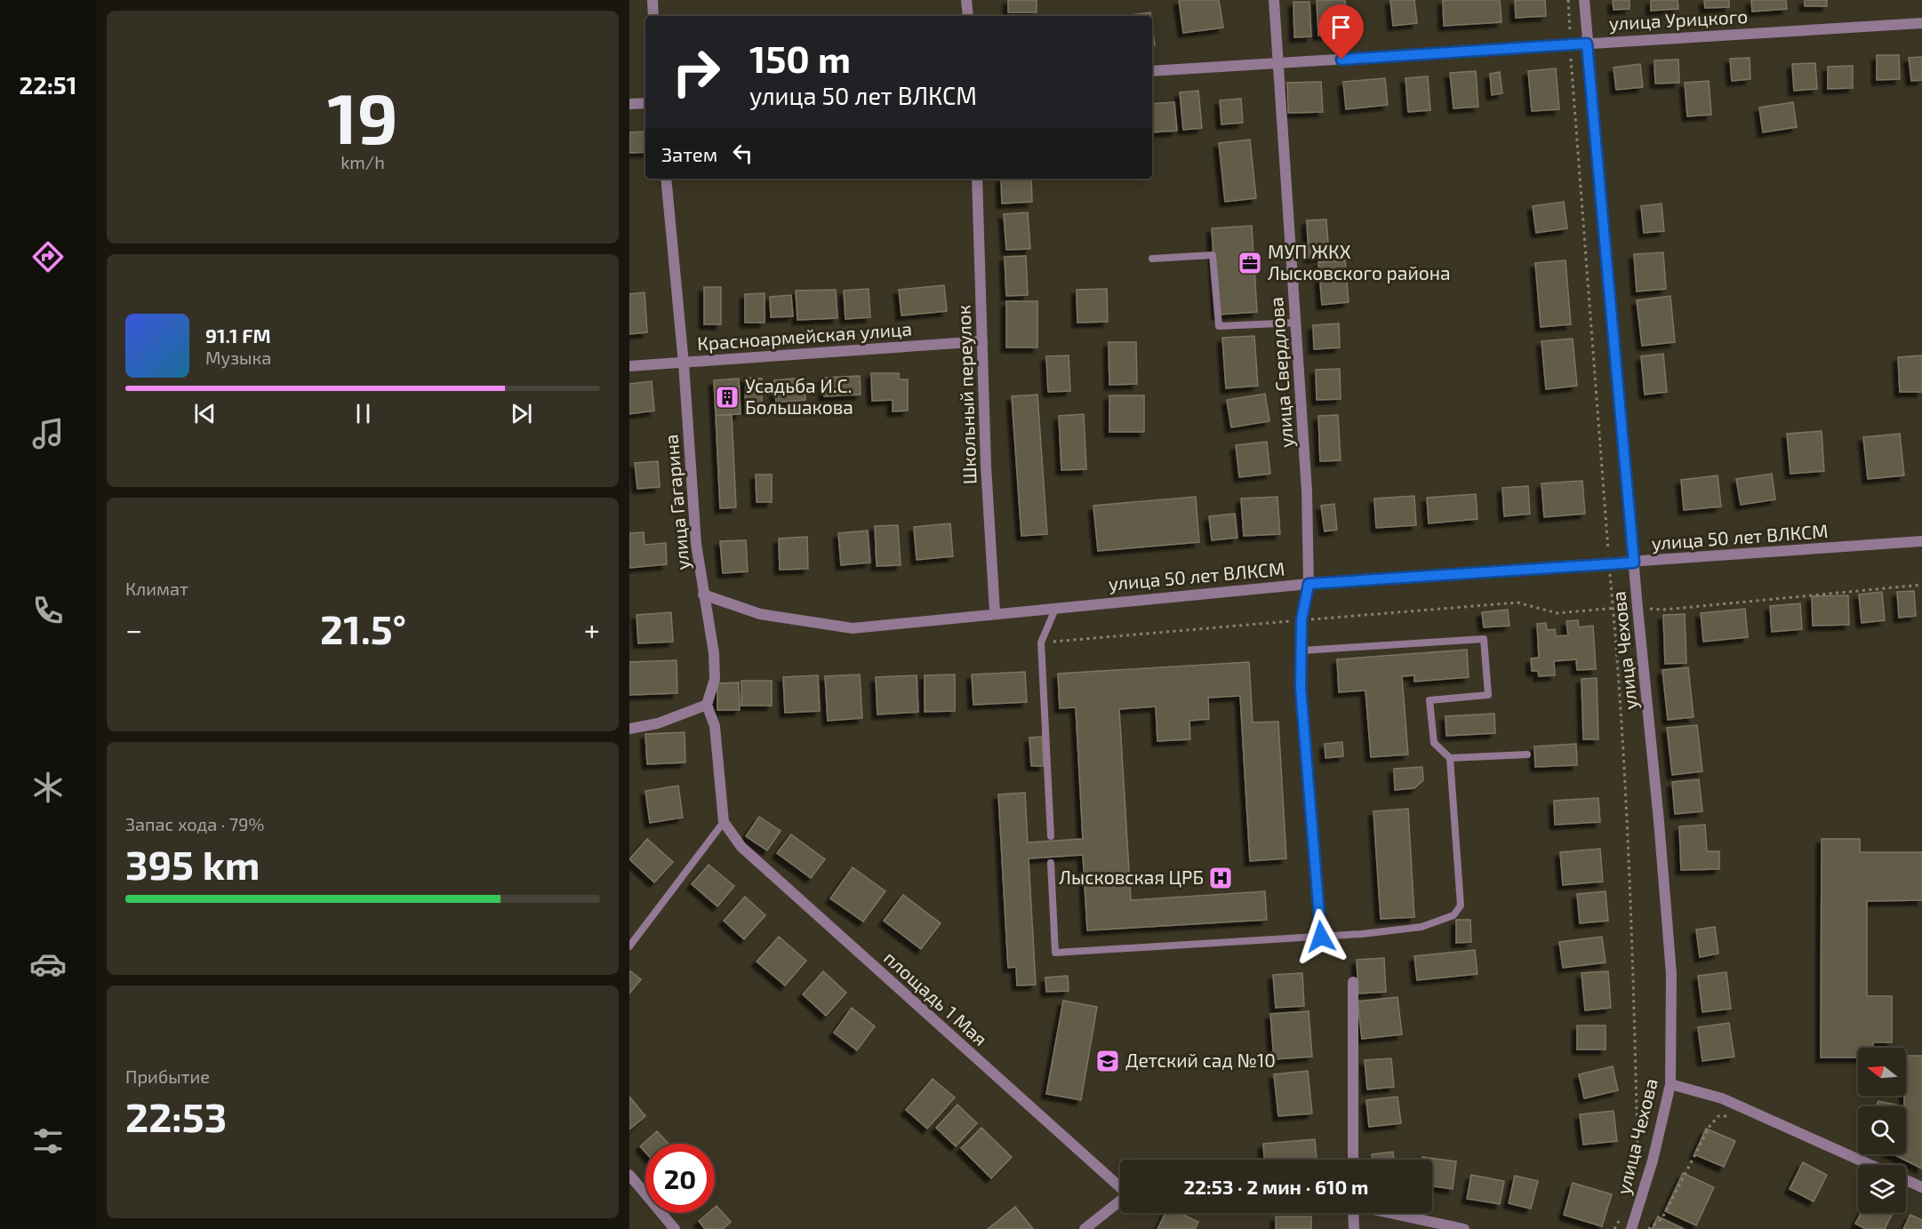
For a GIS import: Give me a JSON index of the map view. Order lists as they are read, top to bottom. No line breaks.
{"streets":{"street":["улица Урицкого","Красноармейская улица","улица Свердлова","Школьный переулок","улица Гагарина","улица 50 лет ВЛКСМ","улица Чехова","площадь 1 Мая"]},"crossings":[["улица Урицкого","улица Свердлова"],["улица Урицкого","улица Чехова"],["Красноармейская улица","Школьный переулок"],["Красноармейская улица","улица Гагарина"],["улица Свердлова","улица 50 лет ВЛКСМ"],["Школьный переулок","улица 50 лет ВЛКСМ"],["улица Гагарина","улица 50 лет ВЛКСМ"],["улица 50 лет ВЛКСМ","улица Чехова"]],"places":{"office":["МУП ЖКХ Лысковского района"],"building":["Усадьба И.С. Большакова"],"hospital":["Лысковская ЦРБ"],"school or university":["Детский сад №10"]},"north":"left","page":{"tabs":"22:51","tile":[["19","km/h"],"Климат",["Запас хода · 79%","395 km"],["Прибытие","22:53"]],"turn":["150 m","улица 50 лет ВЛКСМ"],"then":"Затем","song":["91.1 FM","Музыка"],"heat":["−","21.5°","+"],"limit":"20","trip":"22:53 · 2 мин · 610 m"}}
